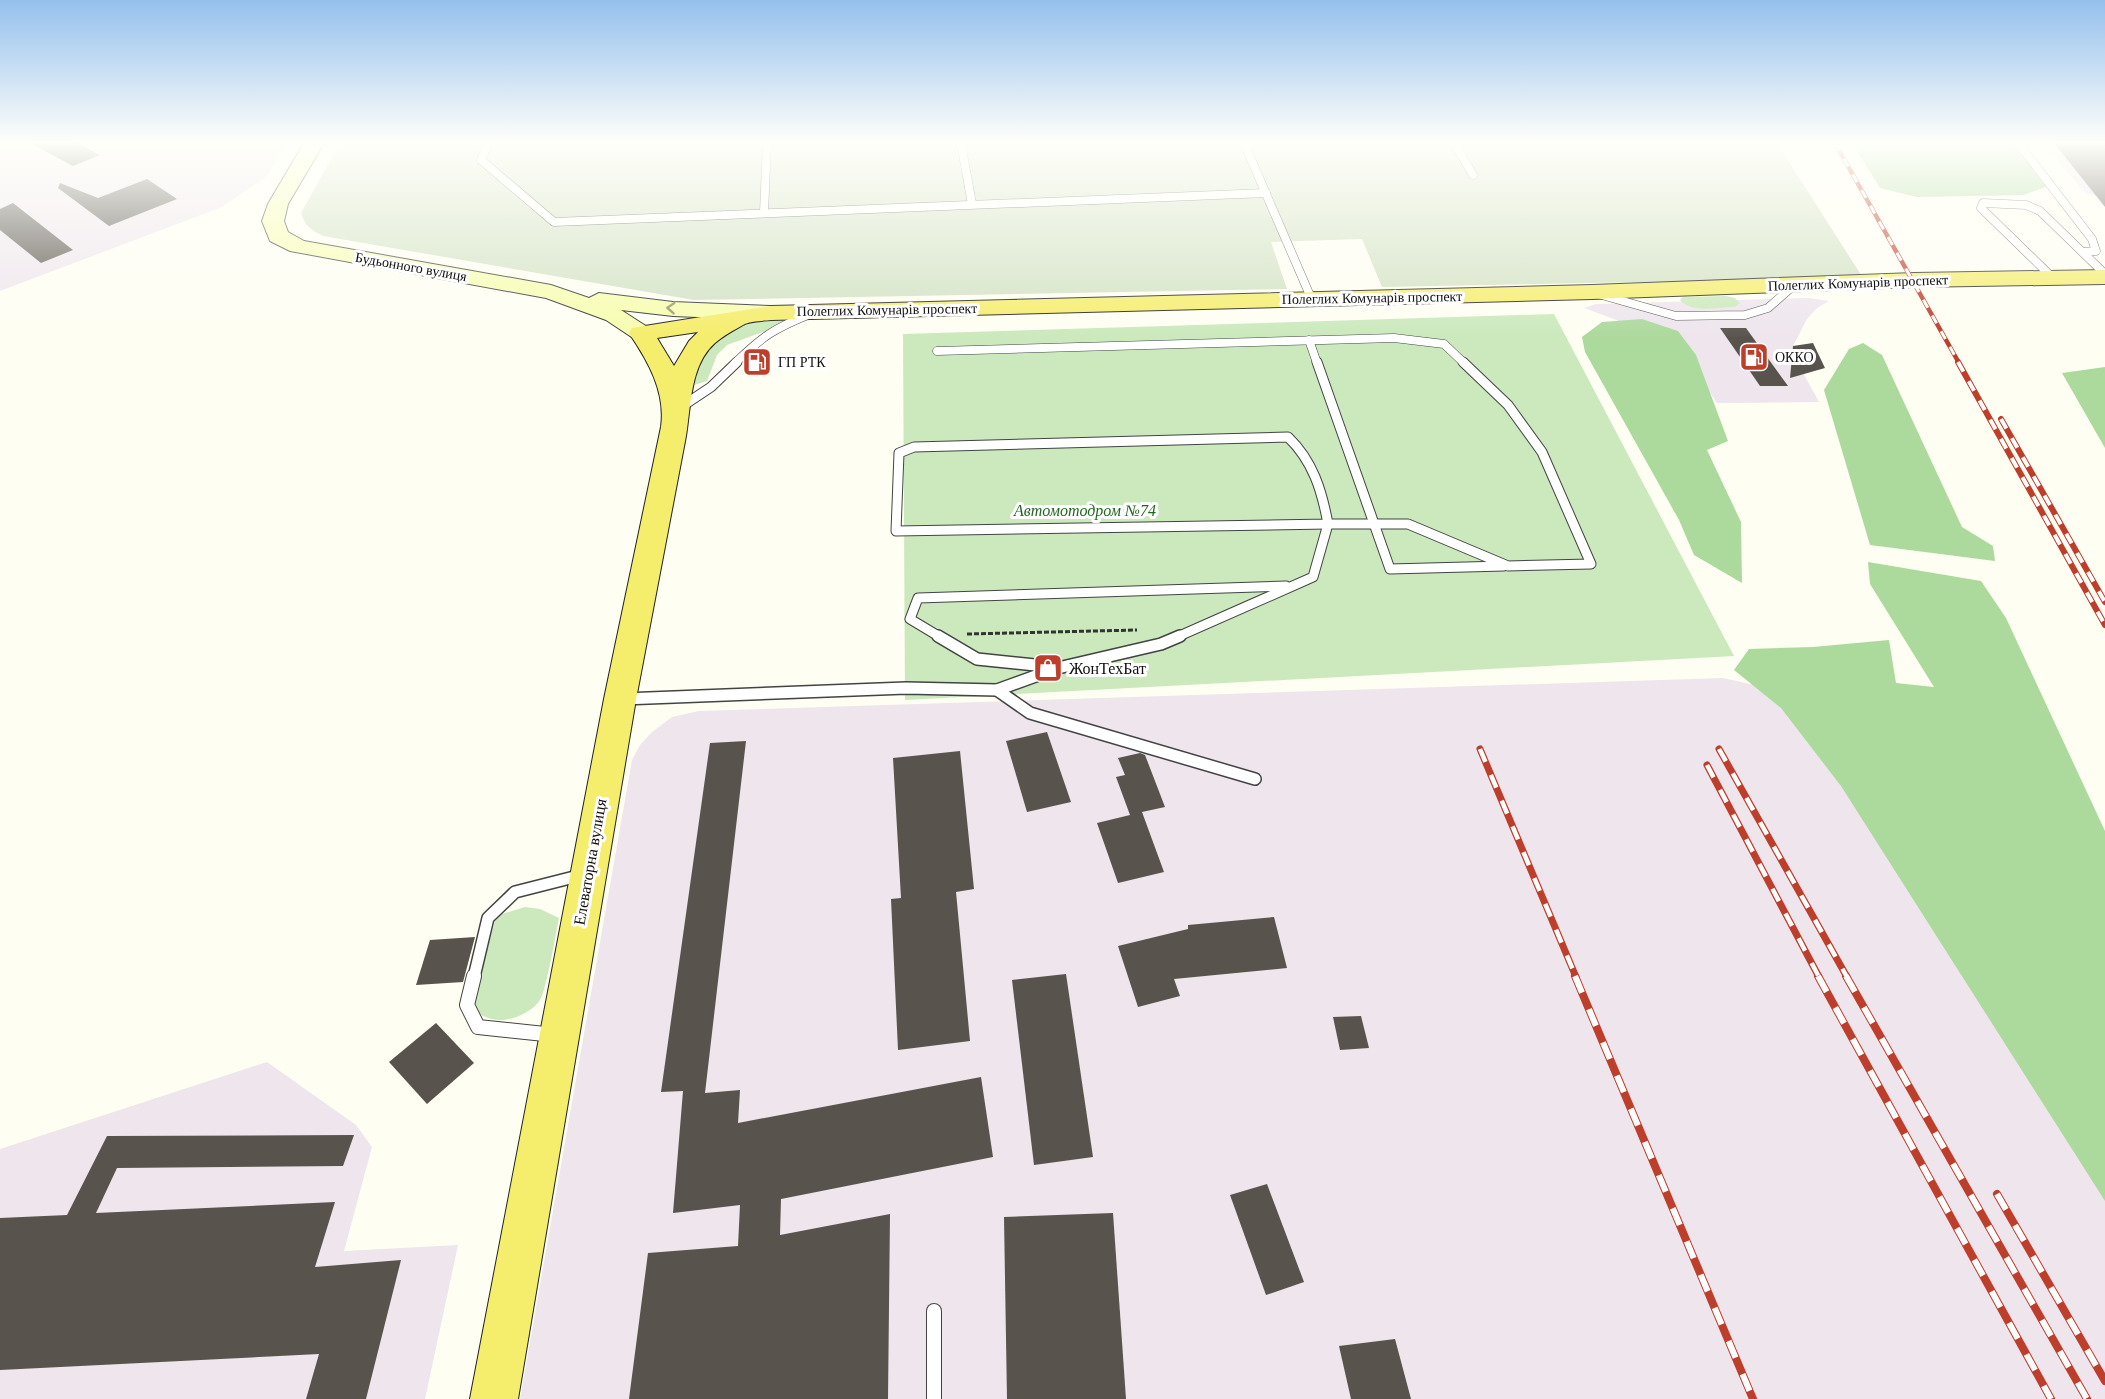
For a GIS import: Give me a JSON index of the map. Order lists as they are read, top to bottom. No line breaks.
{"streets":{"main road":["Будьонного вулиця","Полеглих Комунарів проспект","Елеваторна вулиця"]},"crossings":[["Будьонного вулиця","Полеглих Комунарів проспект"],["Будьонного вулиця","Елеваторна вулиця"],["Полеглих Комунарів проспект","Елеваторна вулиця"]],"parks":["Автомотодром №74"],"places":{"fuel station":["ОККО","ГП РТК"],"shop":["ЖонТехБат"]}}
